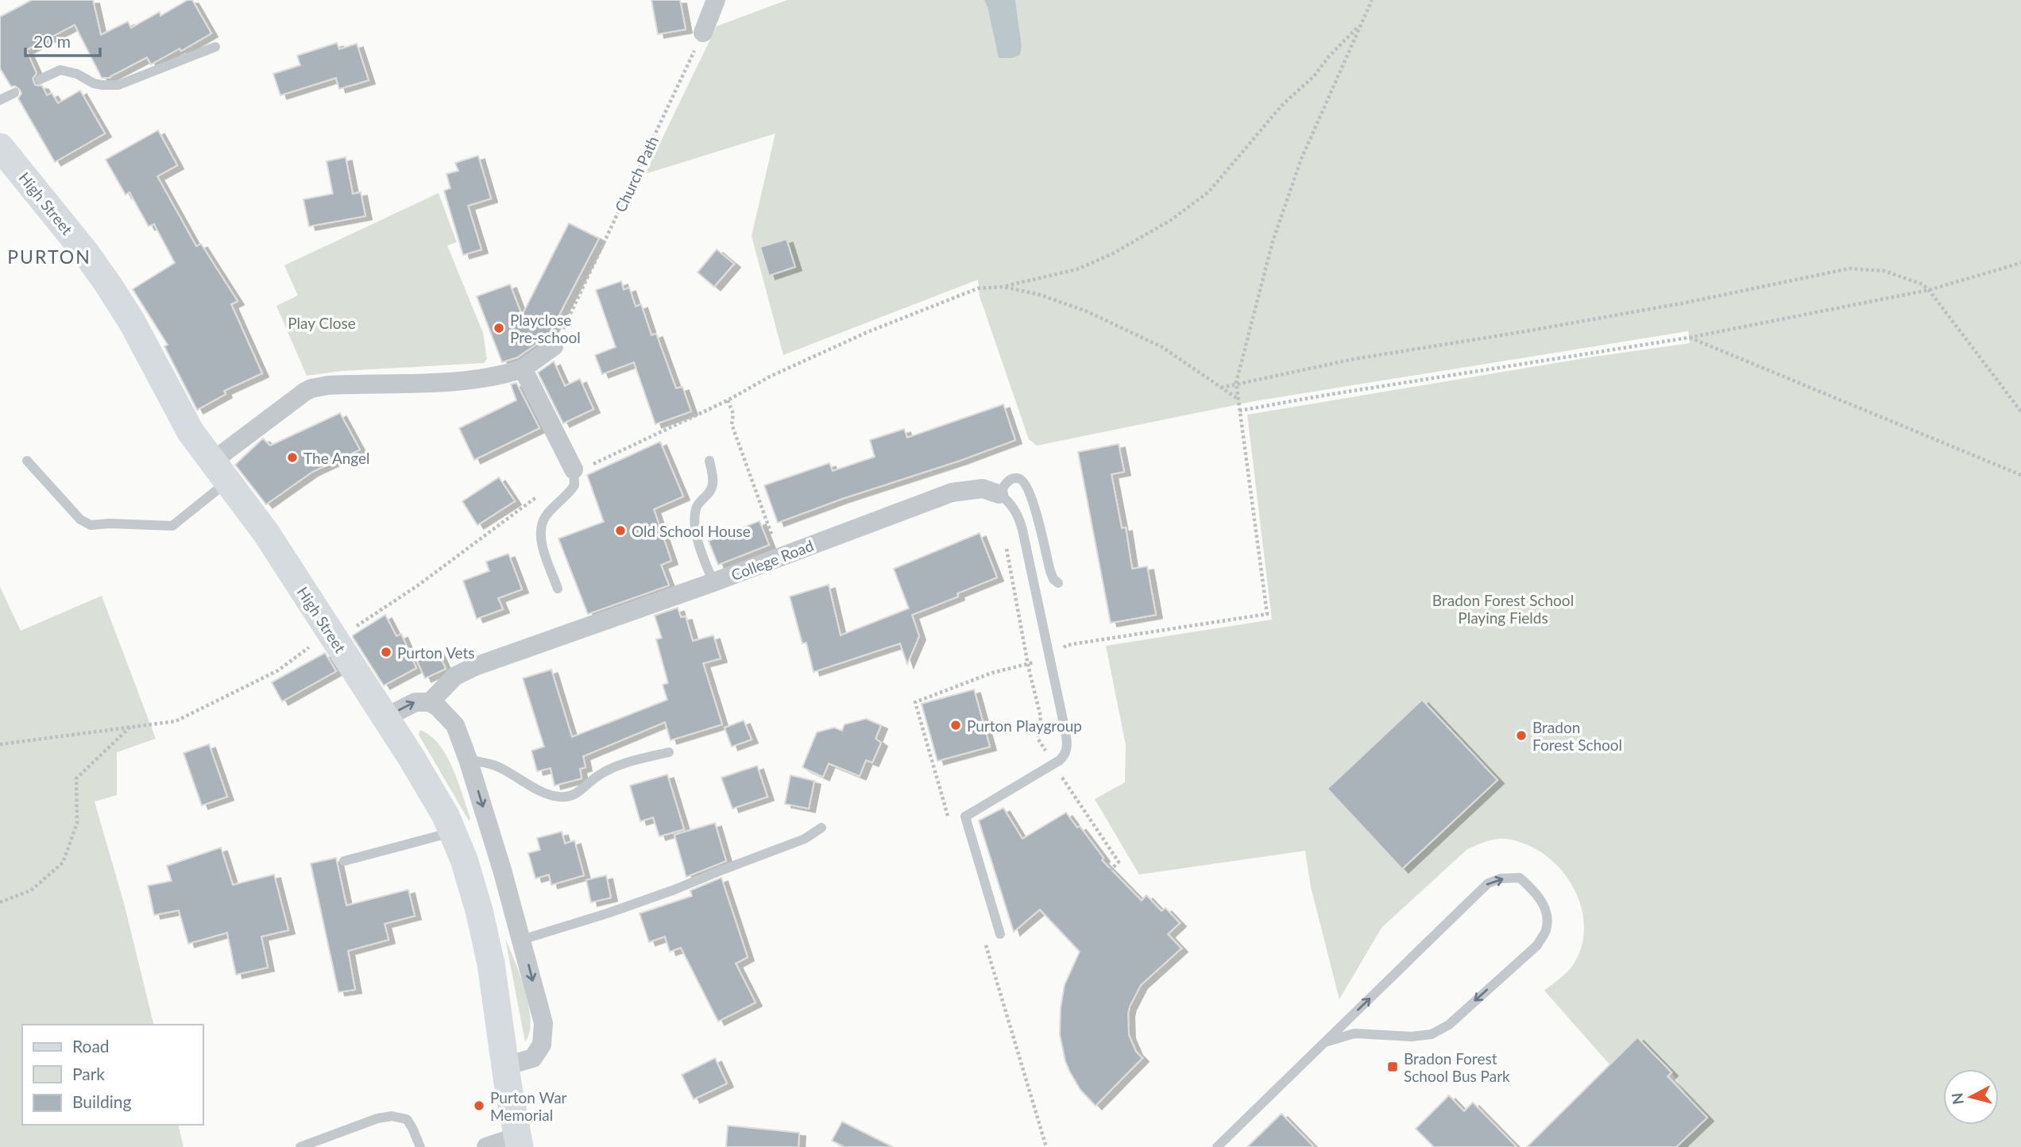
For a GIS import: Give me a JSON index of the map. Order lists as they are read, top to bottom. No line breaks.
{"streets":{"street":["High Street","College Road"],"path":["Church Path"]},"districts":["PURTON"],"parks":["Play Close","Bradon Forest School Playing Fields"],"places":{"other":["Playclose Pre-school","The Angel","Old School House","Purton Vets","Purton Playgroup","Bradon Forest School","Purton War Memorial"],"transit":["Bradon Forest School Bus Park"]},"legend":["Road","Park","Building"],"scale_bar":"20 m","north":"left"}
